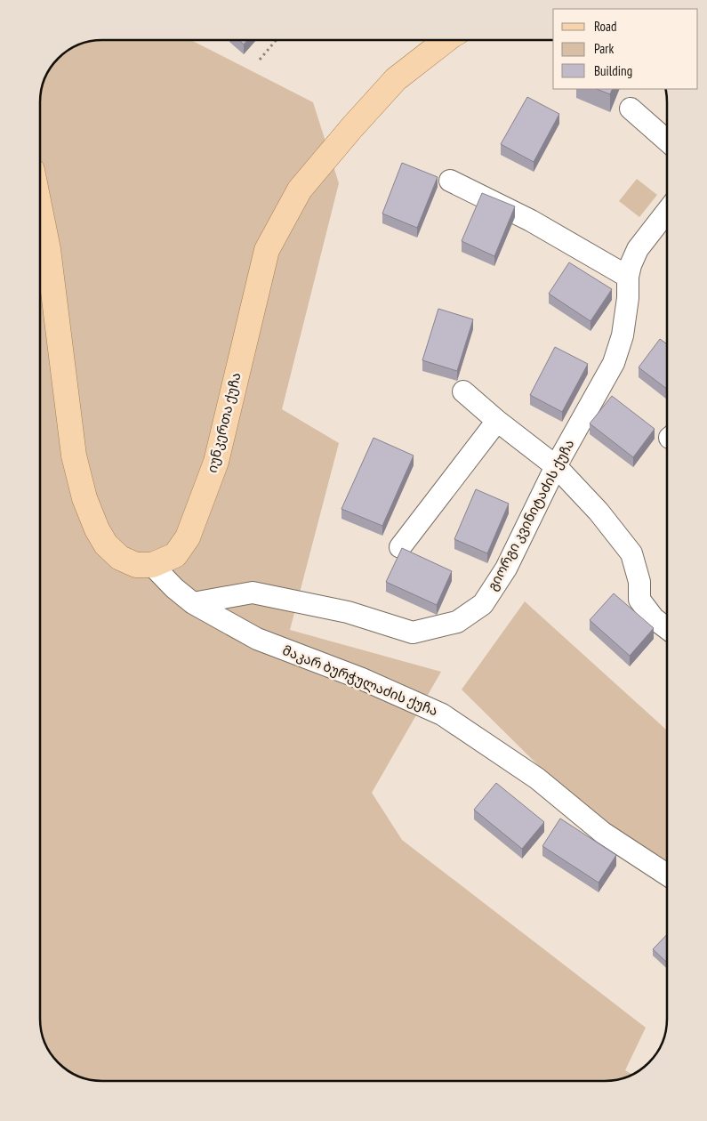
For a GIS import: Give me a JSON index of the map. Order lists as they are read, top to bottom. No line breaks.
{"streets":{"main road":["იუნკერთა ქუჩა"],"street":["გიორგი კვინიტაძის ქუჩა","მაკარ ბურჭულაძის ქუჩა"]},"crossings":[["იუნკერთა ქუჩა","მაკარ ბურჭულაძის ქუჩა"],["გიორგი კვინიტაძის ქუჩა","მაკარ ბურჭულაძის ქუჩა"]],"legend":["Road","Park","Building"]}
